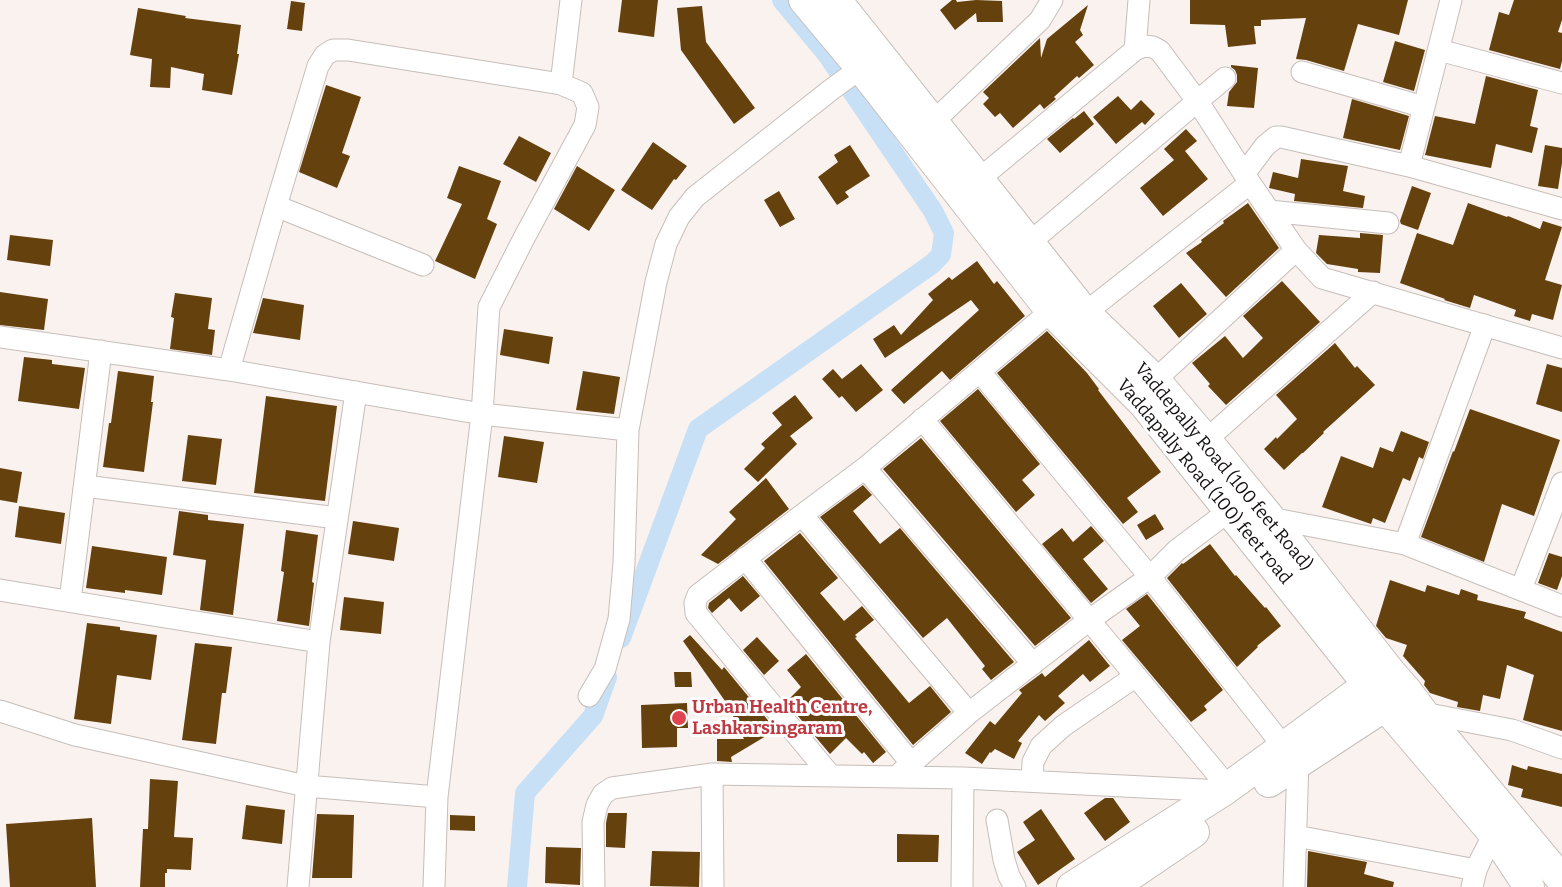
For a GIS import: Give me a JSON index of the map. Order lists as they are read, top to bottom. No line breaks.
{"streets":{"main road":["Vaddepally Road (100 feet Road)","Vaddapally Road (100) feet road"]},"crossings":[["Vaddepally Road (100 feet Road)","Vaddapally Road (100) feet road"]],"places":["Urban Health Centre, Lashkarsingaram"]}
